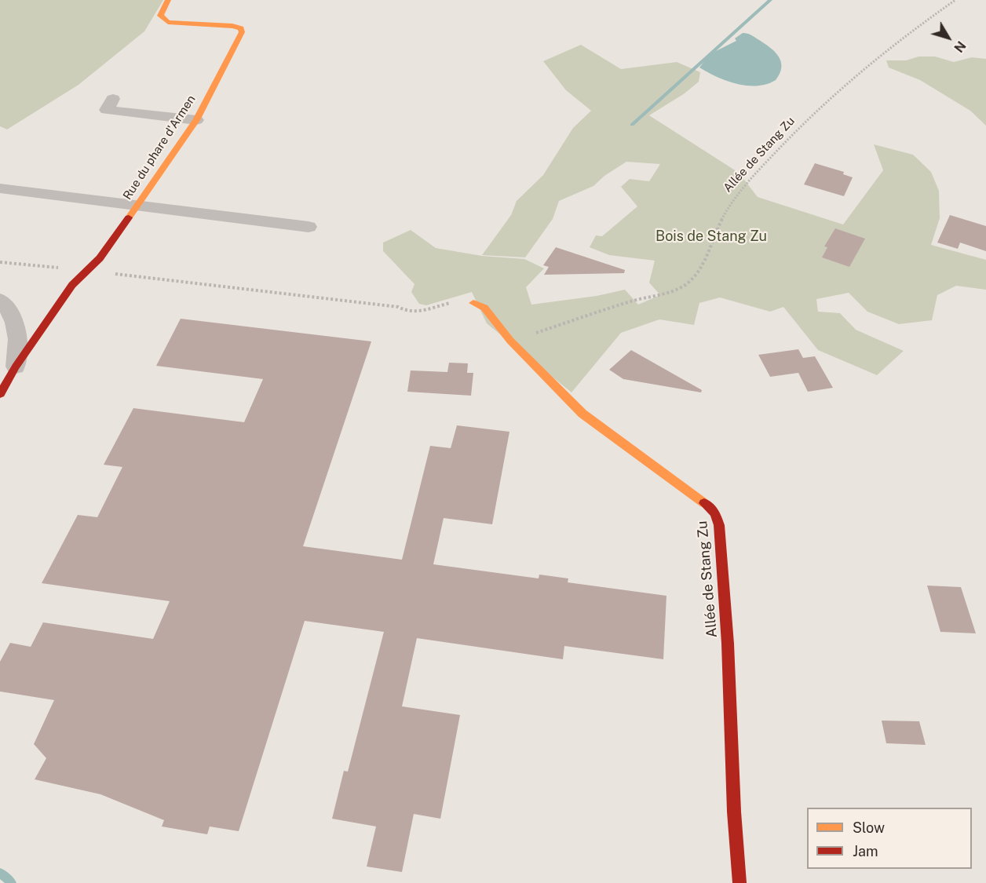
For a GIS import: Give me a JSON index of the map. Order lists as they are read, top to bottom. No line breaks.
{"streets":{"street":["Rue du phare d'Armen","Allée de Stang Zu"]},"parks":["Bois de Stang Zu"],"legend":["Slow","Jam"],"north":"bottom right"}
